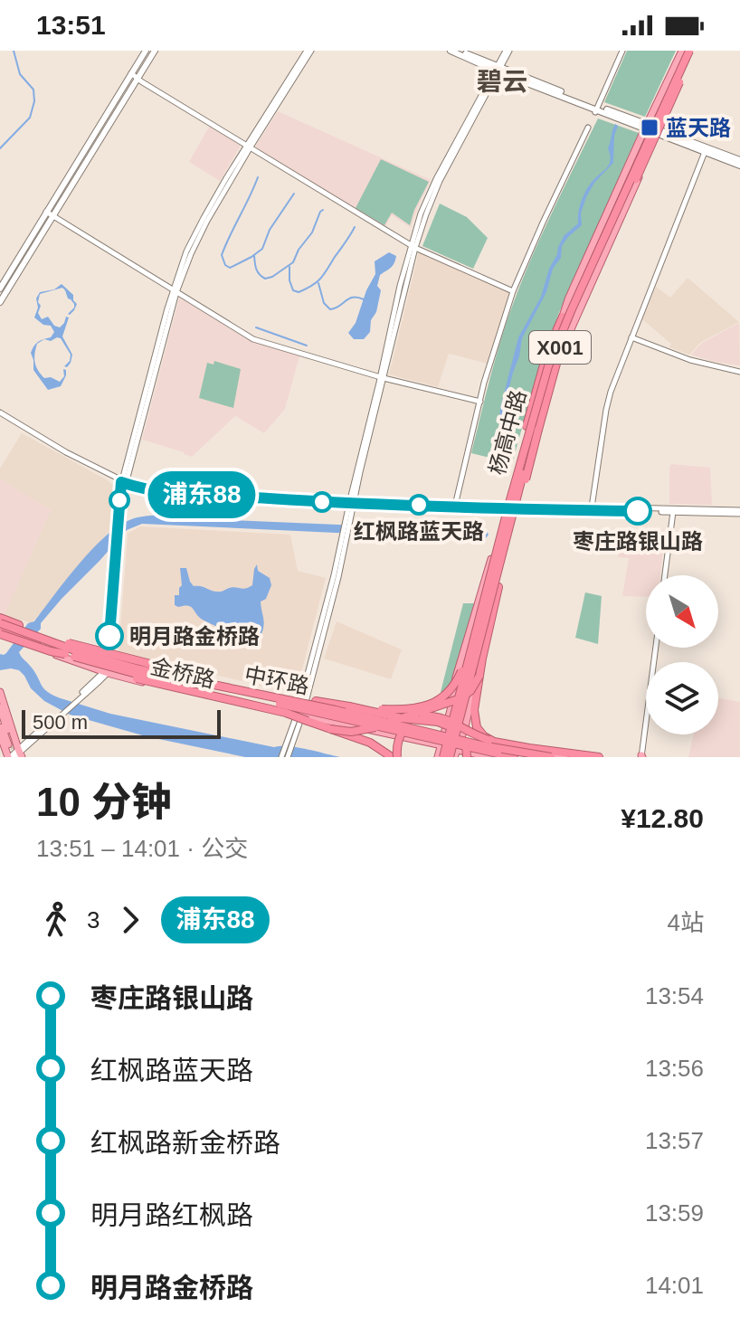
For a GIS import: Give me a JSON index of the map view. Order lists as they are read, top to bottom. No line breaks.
{"streets":{"highway":["X001","杨高中路","中环路"],"main road":["金桥路"]},"crossings":[["X001","杨高中路"],["杨高中路","金桥路"],["金桥路","中环路"]],"districts":["碧云"],"places":{"transit":["蓝天路"],"other":["红枫路蓝天路","枣庄路银山路","明月路金桥路"]},"lines":["bus line 浦东88"],"scale_bar":"500 m","north":"bottom right","page":{"status":"13:51","on_map":"浦东88","scale":"500 m","heading":["10 分钟","13:51 – 14:01 · 公交","¥12.80"],"legs":["3","浦东88","4站"],"list":[{"name":"枣庄路银山路","value":"13:54"},{"name":"红枫路蓝天路","value":"13:56"},{"name":"红枫路新金桥路","value":"13:57"},{"name":"明月路红枫路","value":"13:59"},{"name":"明月路金桥路","value":"14:01"}]}}
